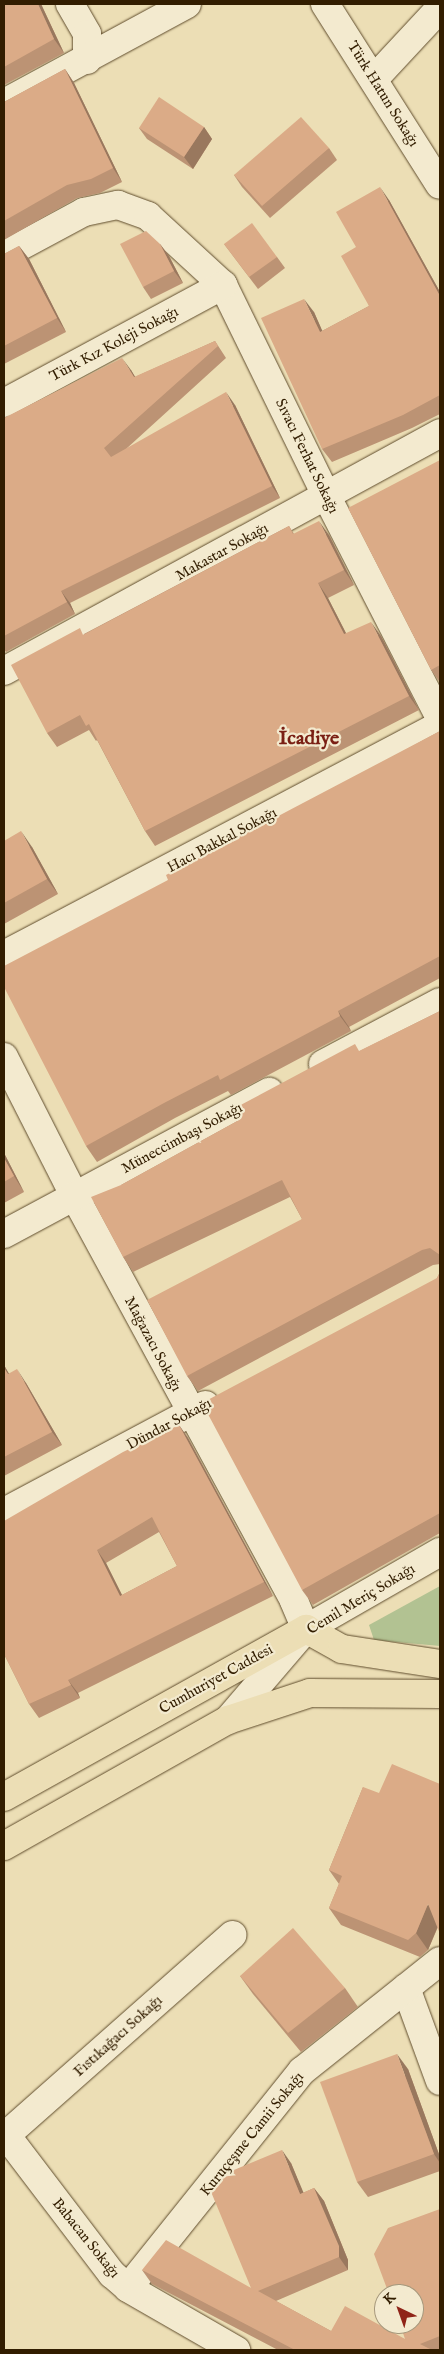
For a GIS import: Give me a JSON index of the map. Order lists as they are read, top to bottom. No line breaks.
{"streets":{"main road":["Cumhuriyet Caddesi"],"street":["Türk Hatun Sokağı","Türk Kız Koleji Sokağı","Sıvacı Ferhat Sokağı","Makastar Sokağı","Hacı Bakkal Sokağı","Müneccimbaşı Sokağı","Mağazacı Sokağı","Dündar Sokağı","Cemil Meriç Sokağı","Fıstıkağacı Sokağı","Kuruçeşme Camii Sokağı","Babacan Sokağı"]},"crossings":[["Türk Kız Koleji Sokağı","Sıvacı Ferhat Sokağı"],["Sıvacı Ferhat Sokağı","Makastar Sokağı"],["Müneccimbaşı Sokağı","Mağazacı Sokağı"],["Mağazacı Sokağı","Dündar Sokağı"],["Mağazacı Sokağı","Cemil Meriç Sokağı"],["Mağazacı Sokağı","Cumhuriyet Caddesi"],["Cemil Meriç Sokağı","Cumhuriyet Caddesi"],["Fıstıkağacı Sokağı","Babacan Sokağı"],["Kuruçeşme Camii Sokağı","Babacan Sokağı"]],"districts":["İcadiye"],"north":"top left"}
